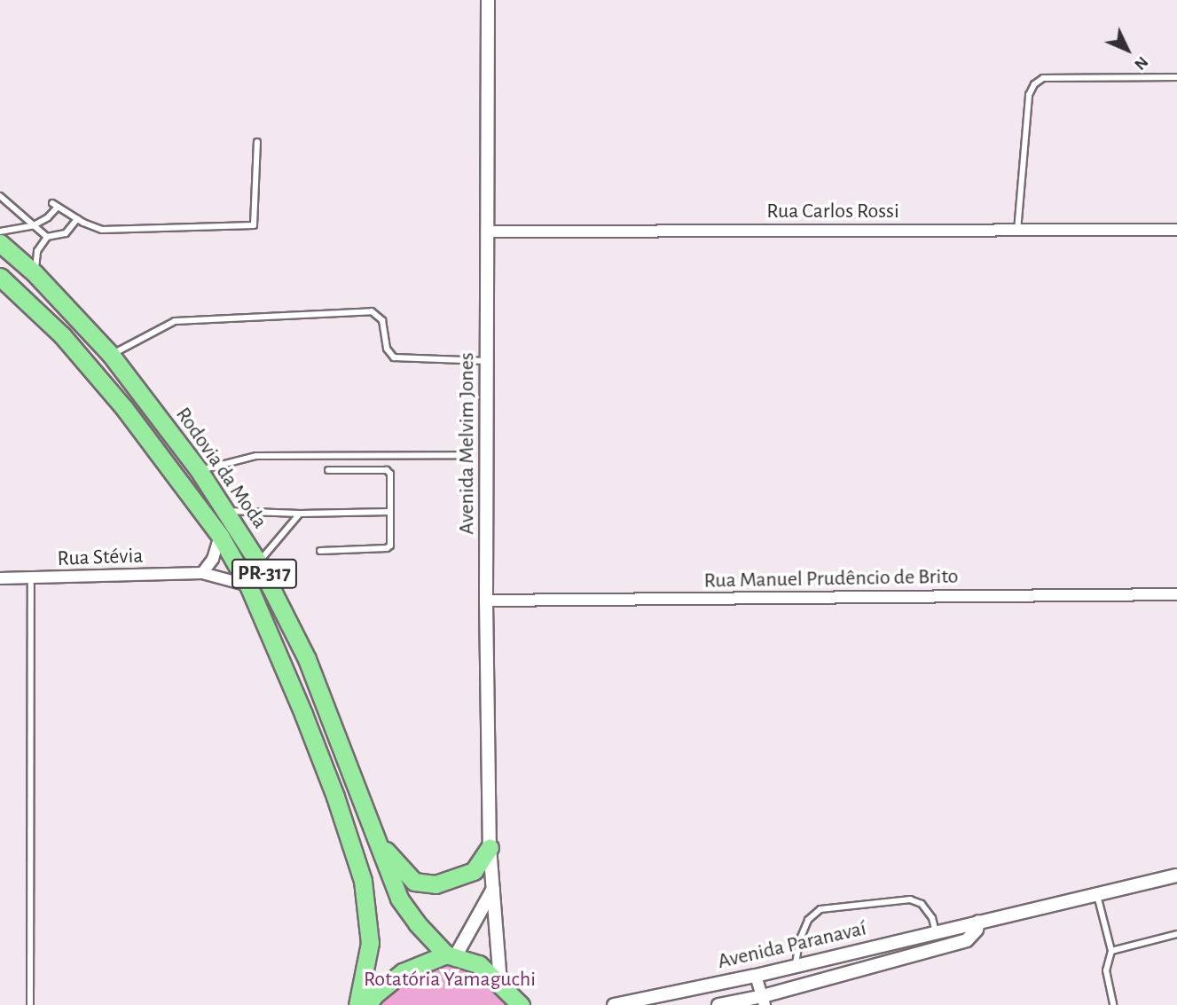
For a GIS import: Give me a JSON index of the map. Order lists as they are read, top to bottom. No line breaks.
{"streets":{"highway":["Rodovia da Moda","PR-317"],"street":["Rua Carlos Rossi","Avenida Melvim Jones","Rua Stévia","Rua Manuel Prudêncio de Brito","Avenida Paranavaí"]},"crossings":[["Rua Carlos Rossi","Avenida Melvim Jones"],["Avenida Melvim Jones","Rua Manuel Prudêncio de Brito"],["Rodovia da Moda","Rua Stévia"]],"parks":["Rotatória Yamaguchi"],"north":"bottom right"}
